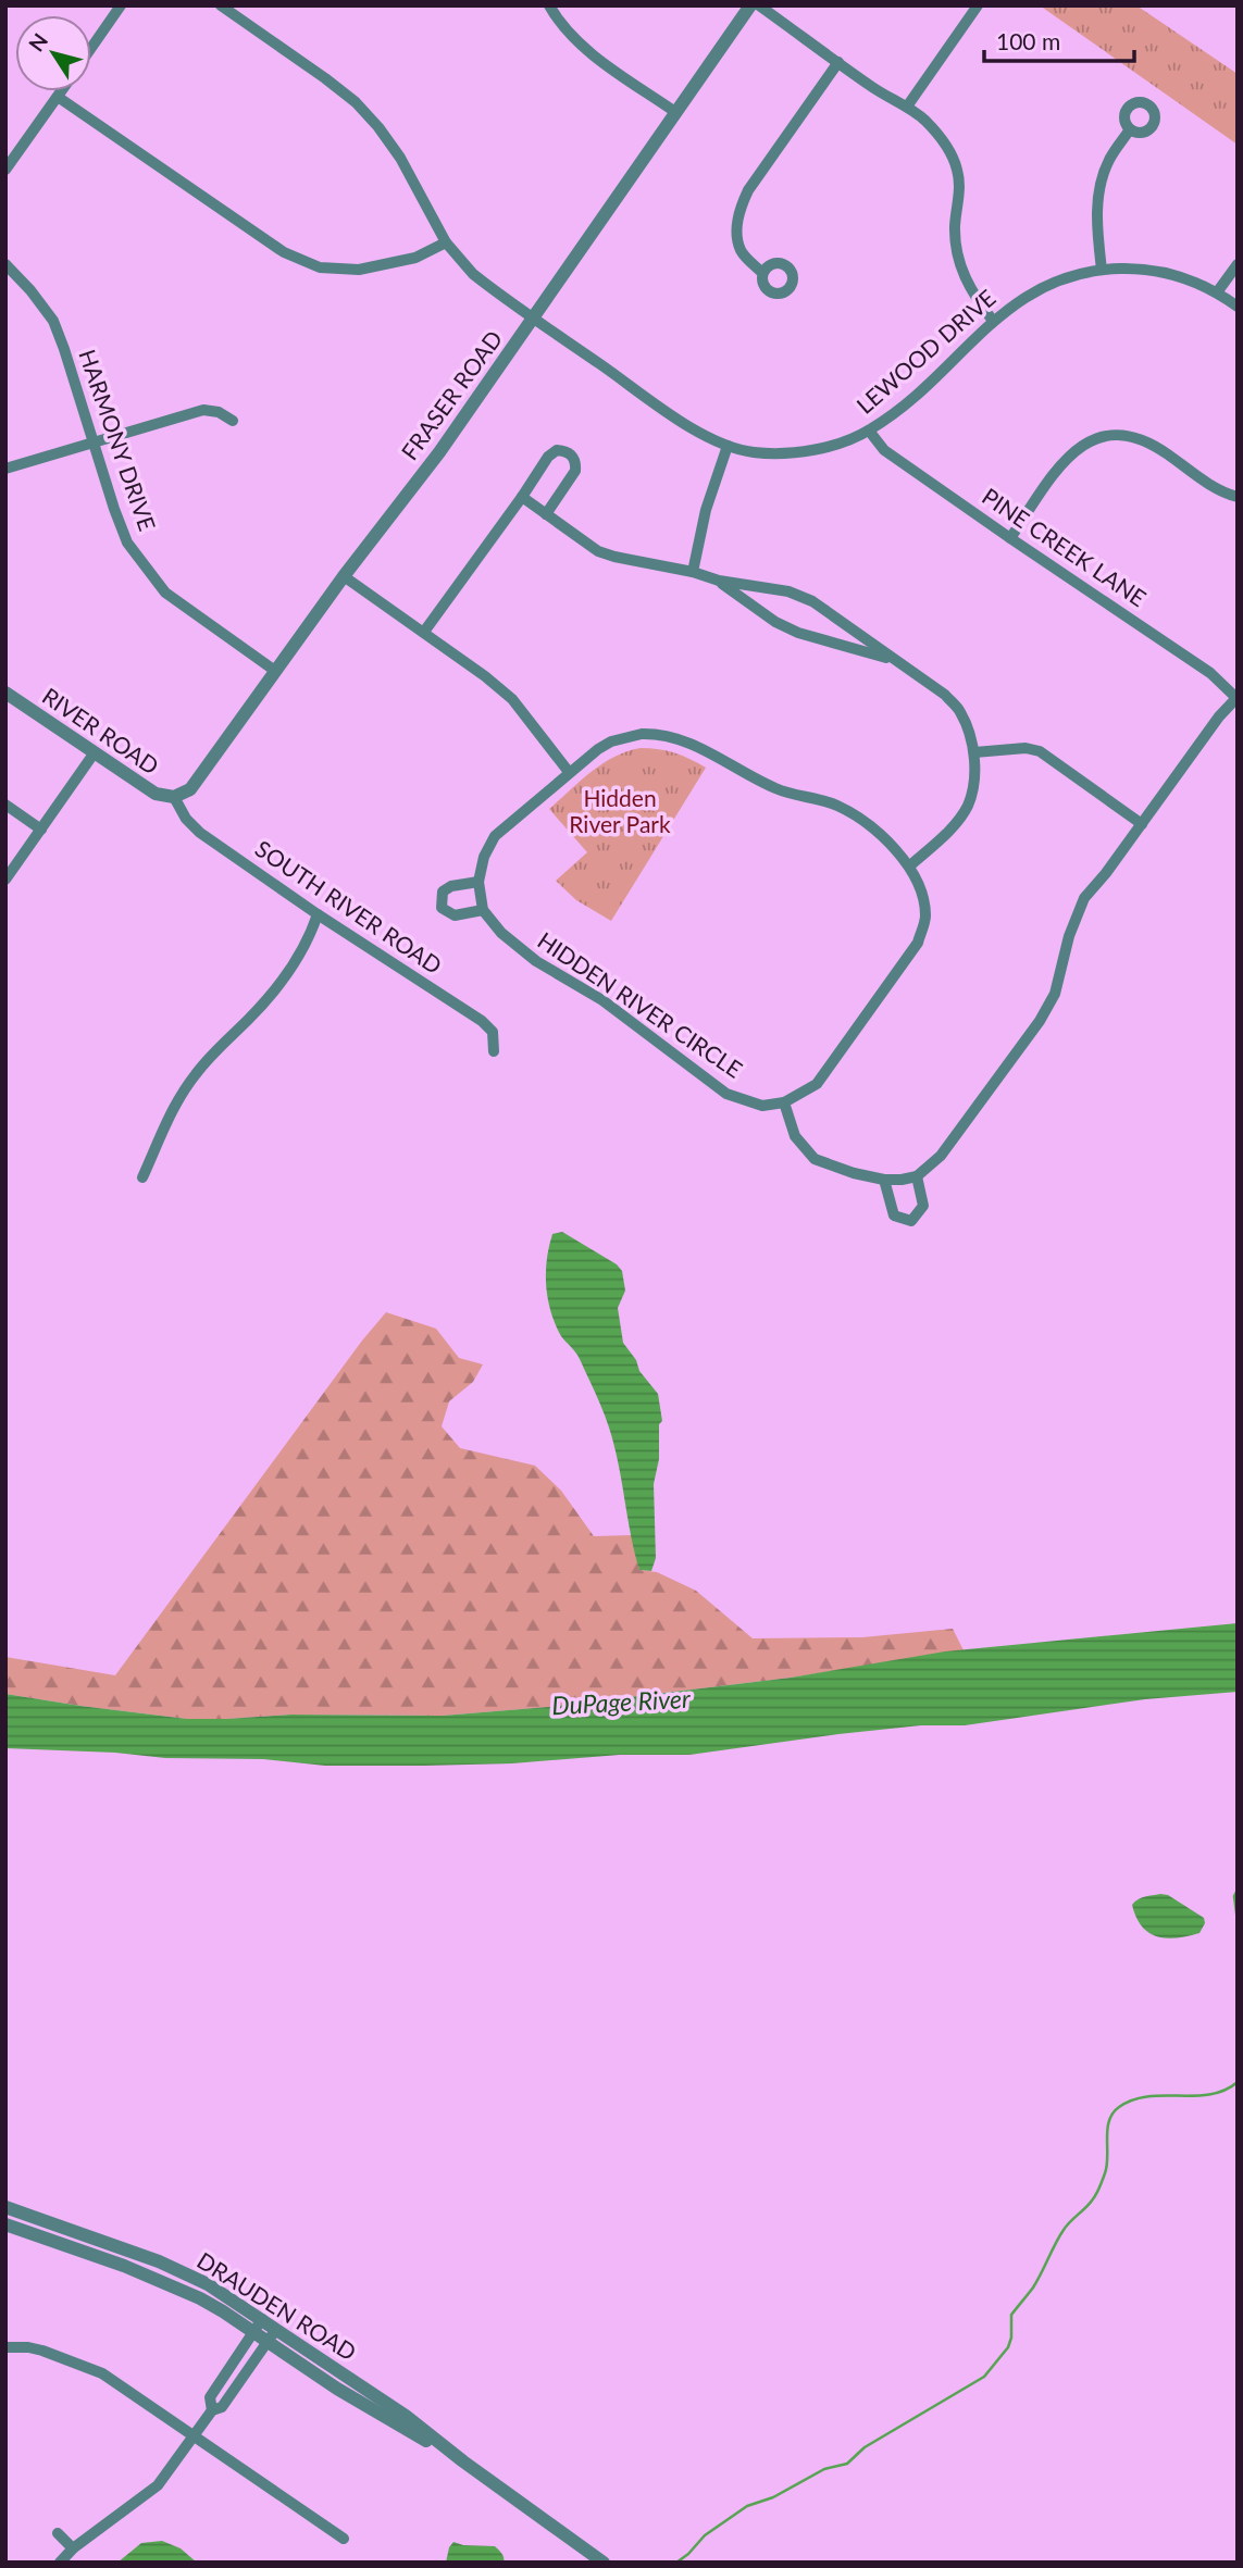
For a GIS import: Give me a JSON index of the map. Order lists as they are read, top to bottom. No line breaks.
{"streets":{"street":["LEWOOD DRIVE","FRASER ROAD","HARMONY DRIVE","PINE CREEK LANE","RIVER ROAD","SOUTH RIVER ROAD","HIDDEN RIVER CIRCLE","DRAUDEN ROAD"]},"crossings":[["LEWOOD DRIVE","FRASER ROAD"],["LEWOOD DRIVE","PINE CREEK LANE"],["FRASER ROAD","HARMONY DRIVE"],["FRASER ROAD","RIVER ROAD"],["FRASER ROAD","SOUTH RIVER ROAD"],["RIVER ROAD","SOUTH RIVER ROAD"]],"water":["DuPage River"],"parks":["Hidden River Park"],"scale_bar":"100 m","north":"top left"}
